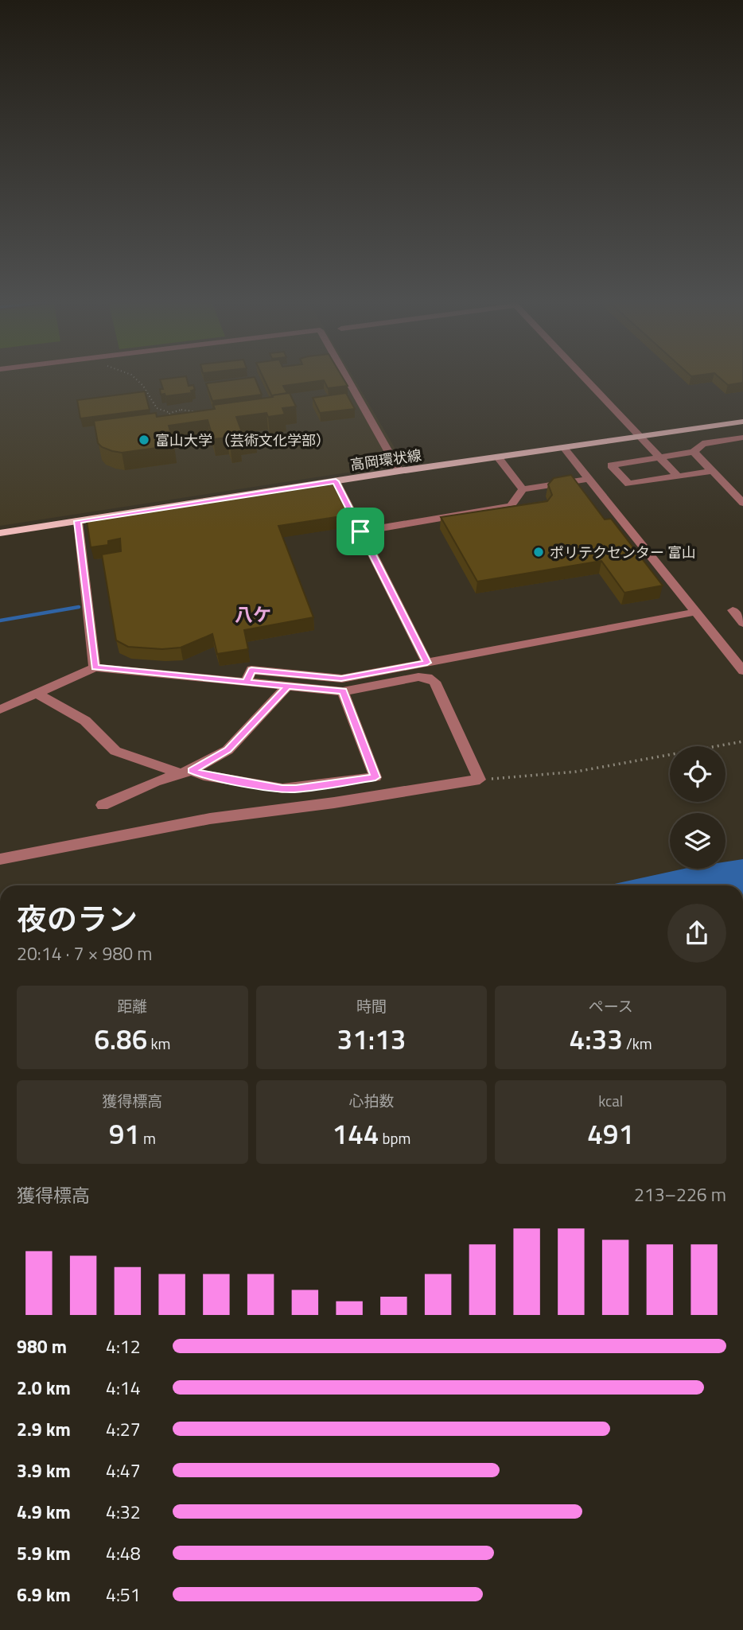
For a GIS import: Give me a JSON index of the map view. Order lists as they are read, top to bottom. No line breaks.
{"streets":{"main road":["高岡環状線"]},"districts":["八ケ"],"places":["富山大学 （芸術文化学部）","ポリテクセンター 富山"],"page":{"heading":["夜のラン","20:14 · 7 × 980 m"],"stats":[["距離","6.86 km"],["時間","31:13"],["ペース","4:33 /km"],["獲得標高","91 m"],["心拍数","144 bpm"],["kcal","491"]],"chart":["獲得標高","213–226 m"],"list":[{"name":"980 m","note":"4:12"},{"name":"2.0 km","note":"4:14"},{"name":"2.9 km","note":"4:27"},{"name":"3.9 km","note":"4:47"},{"name":"4.9 km","note":"4:32"},{"name":"5.9 km","note":"4:48"},{"name":"6.9 km","note":"4:51"}]}}
